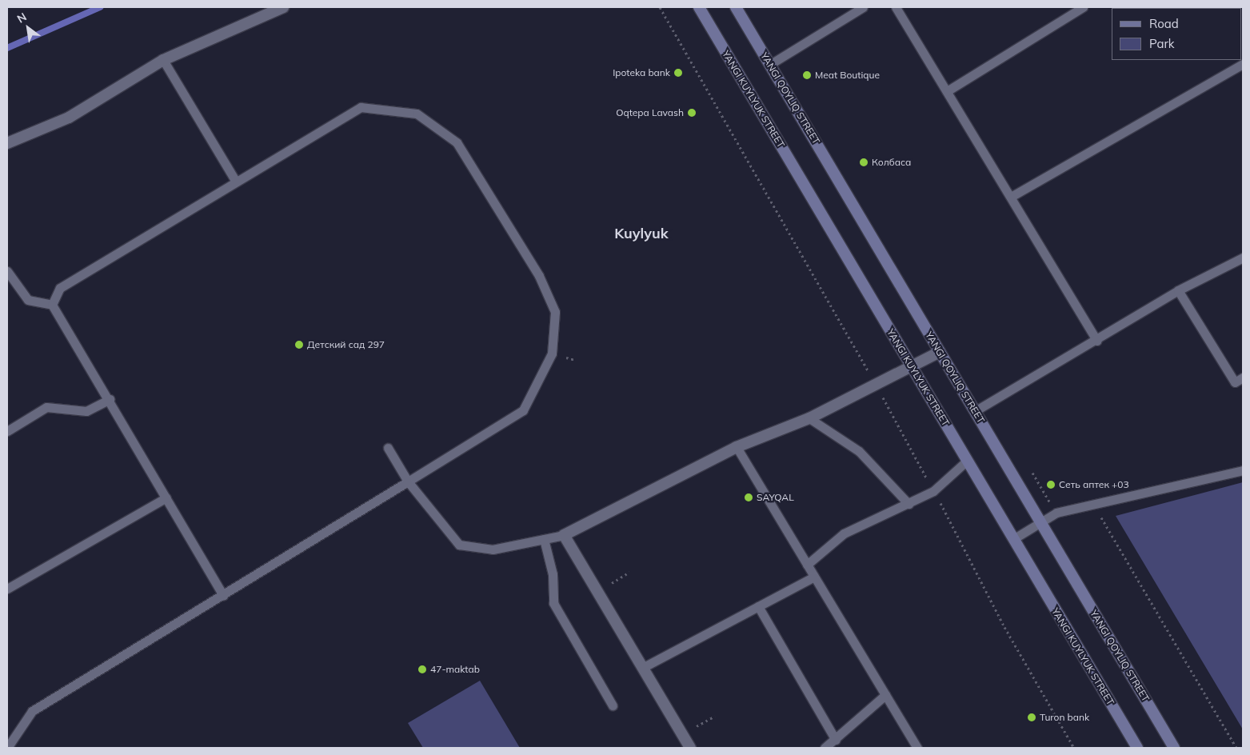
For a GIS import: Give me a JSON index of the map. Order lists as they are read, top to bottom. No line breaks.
{"streets":{"main road":["YANGI QOYLIQ STREET","YANGI KUYLYUK STREET"]},"districts":["Kuylyuk"],"places":["Ipoteka bank","Meat Boutique","Oqtepa Lavash","Колбаса","Детский сад 297","Сеть аптек +03","SAYQAL","47-maktab","Turon bank"],"legend":["Road","Park"],"north":"top left"}
